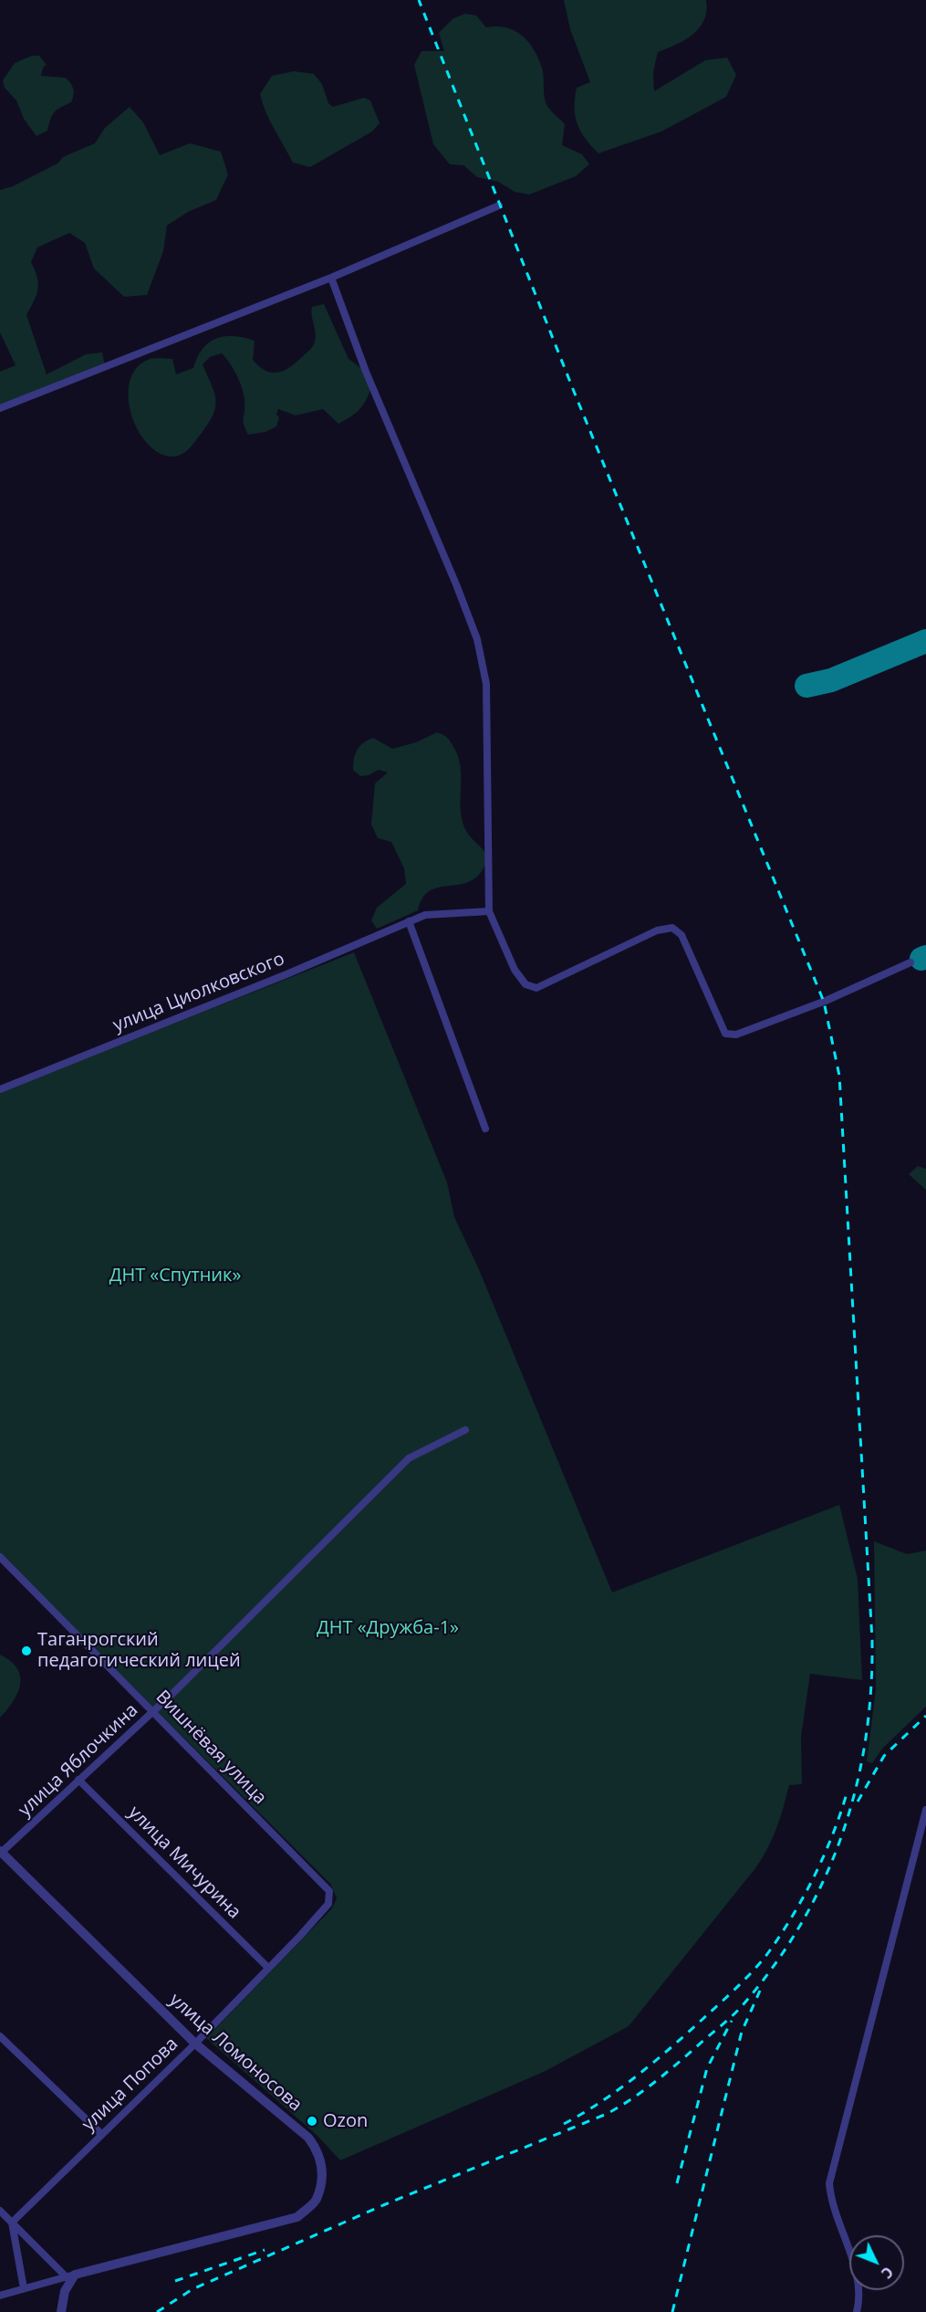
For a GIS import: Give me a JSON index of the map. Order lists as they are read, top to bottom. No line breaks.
{"streets":{"street":["улица Циолковского","Вишнёвая улица","улица Яблочкина","улица Мичурина","улица Ломоносова","улица Попова"]},"crossings":[["Вишнёвая улица","улица Яблочкина"],["Вишнёвая улица","улица Попова"],["улица Яблочкина","улица Мичурина"],["улица Яблочкина","улица Ломоносова"],["улица Мичурина","улица Попова"],["улица Ломоносова","улица Попова"]],"parks":["ДНТ «Спутник»","ДНТ «Дружба-1»"],"places":["Таганрогский педагогический лицей","Ozon"],"north":"bottom right"}
